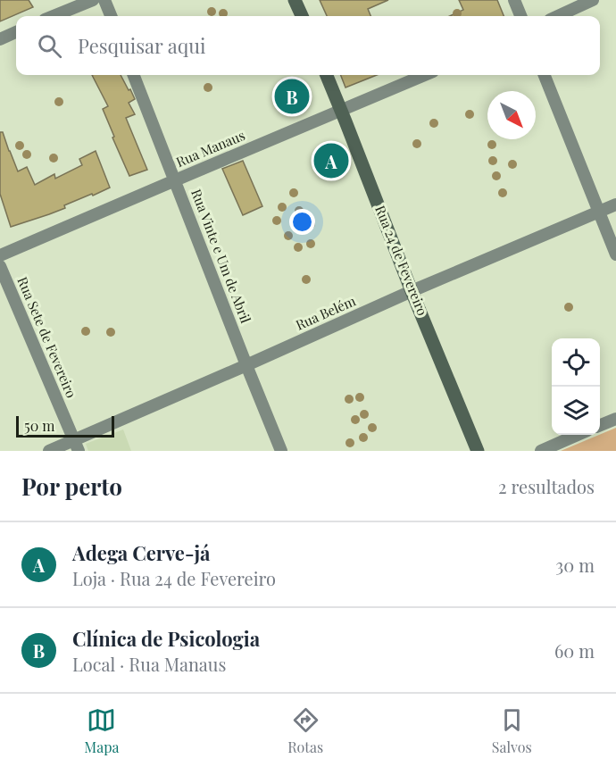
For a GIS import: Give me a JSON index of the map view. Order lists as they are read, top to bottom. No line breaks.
{"streets":{"main road":["Rua 24 de Fevereiro"],"street":["Rua Manaus","Rua Vinte e Um de Abril","Rua Belém","Rua Sete de Fevereiro"]},"crossings":[["Rua Manaus","Rua Vinte e Um de Abril"],["Rua Manaus","Rua 24 de Fevereiro"],["Rua Vinte e Um de Abril","Rua Belém"],["Rua 24 de Fevereiro","Rua Belém"],["Rua Belém","Rua Sete de Fevereiro"]],"scale_bar":"50 m","north":"bottom right","page":{"search":"Pesquisar aqui","pins":["B","A"],"scale":"50 m","heading":["Por perto","2 resultados"],"list":[{"mark":"A","name":"Adega Cerve-já","note":"Loja · Rua 24 de Fevereiro","value":"30 m"},{"mark":"B","name":"Clínica de Psicologia","note":"Local · Rua Manaus","value":"60 m"}],"nav":["Mapa","Rotas","Salvos"]}}
